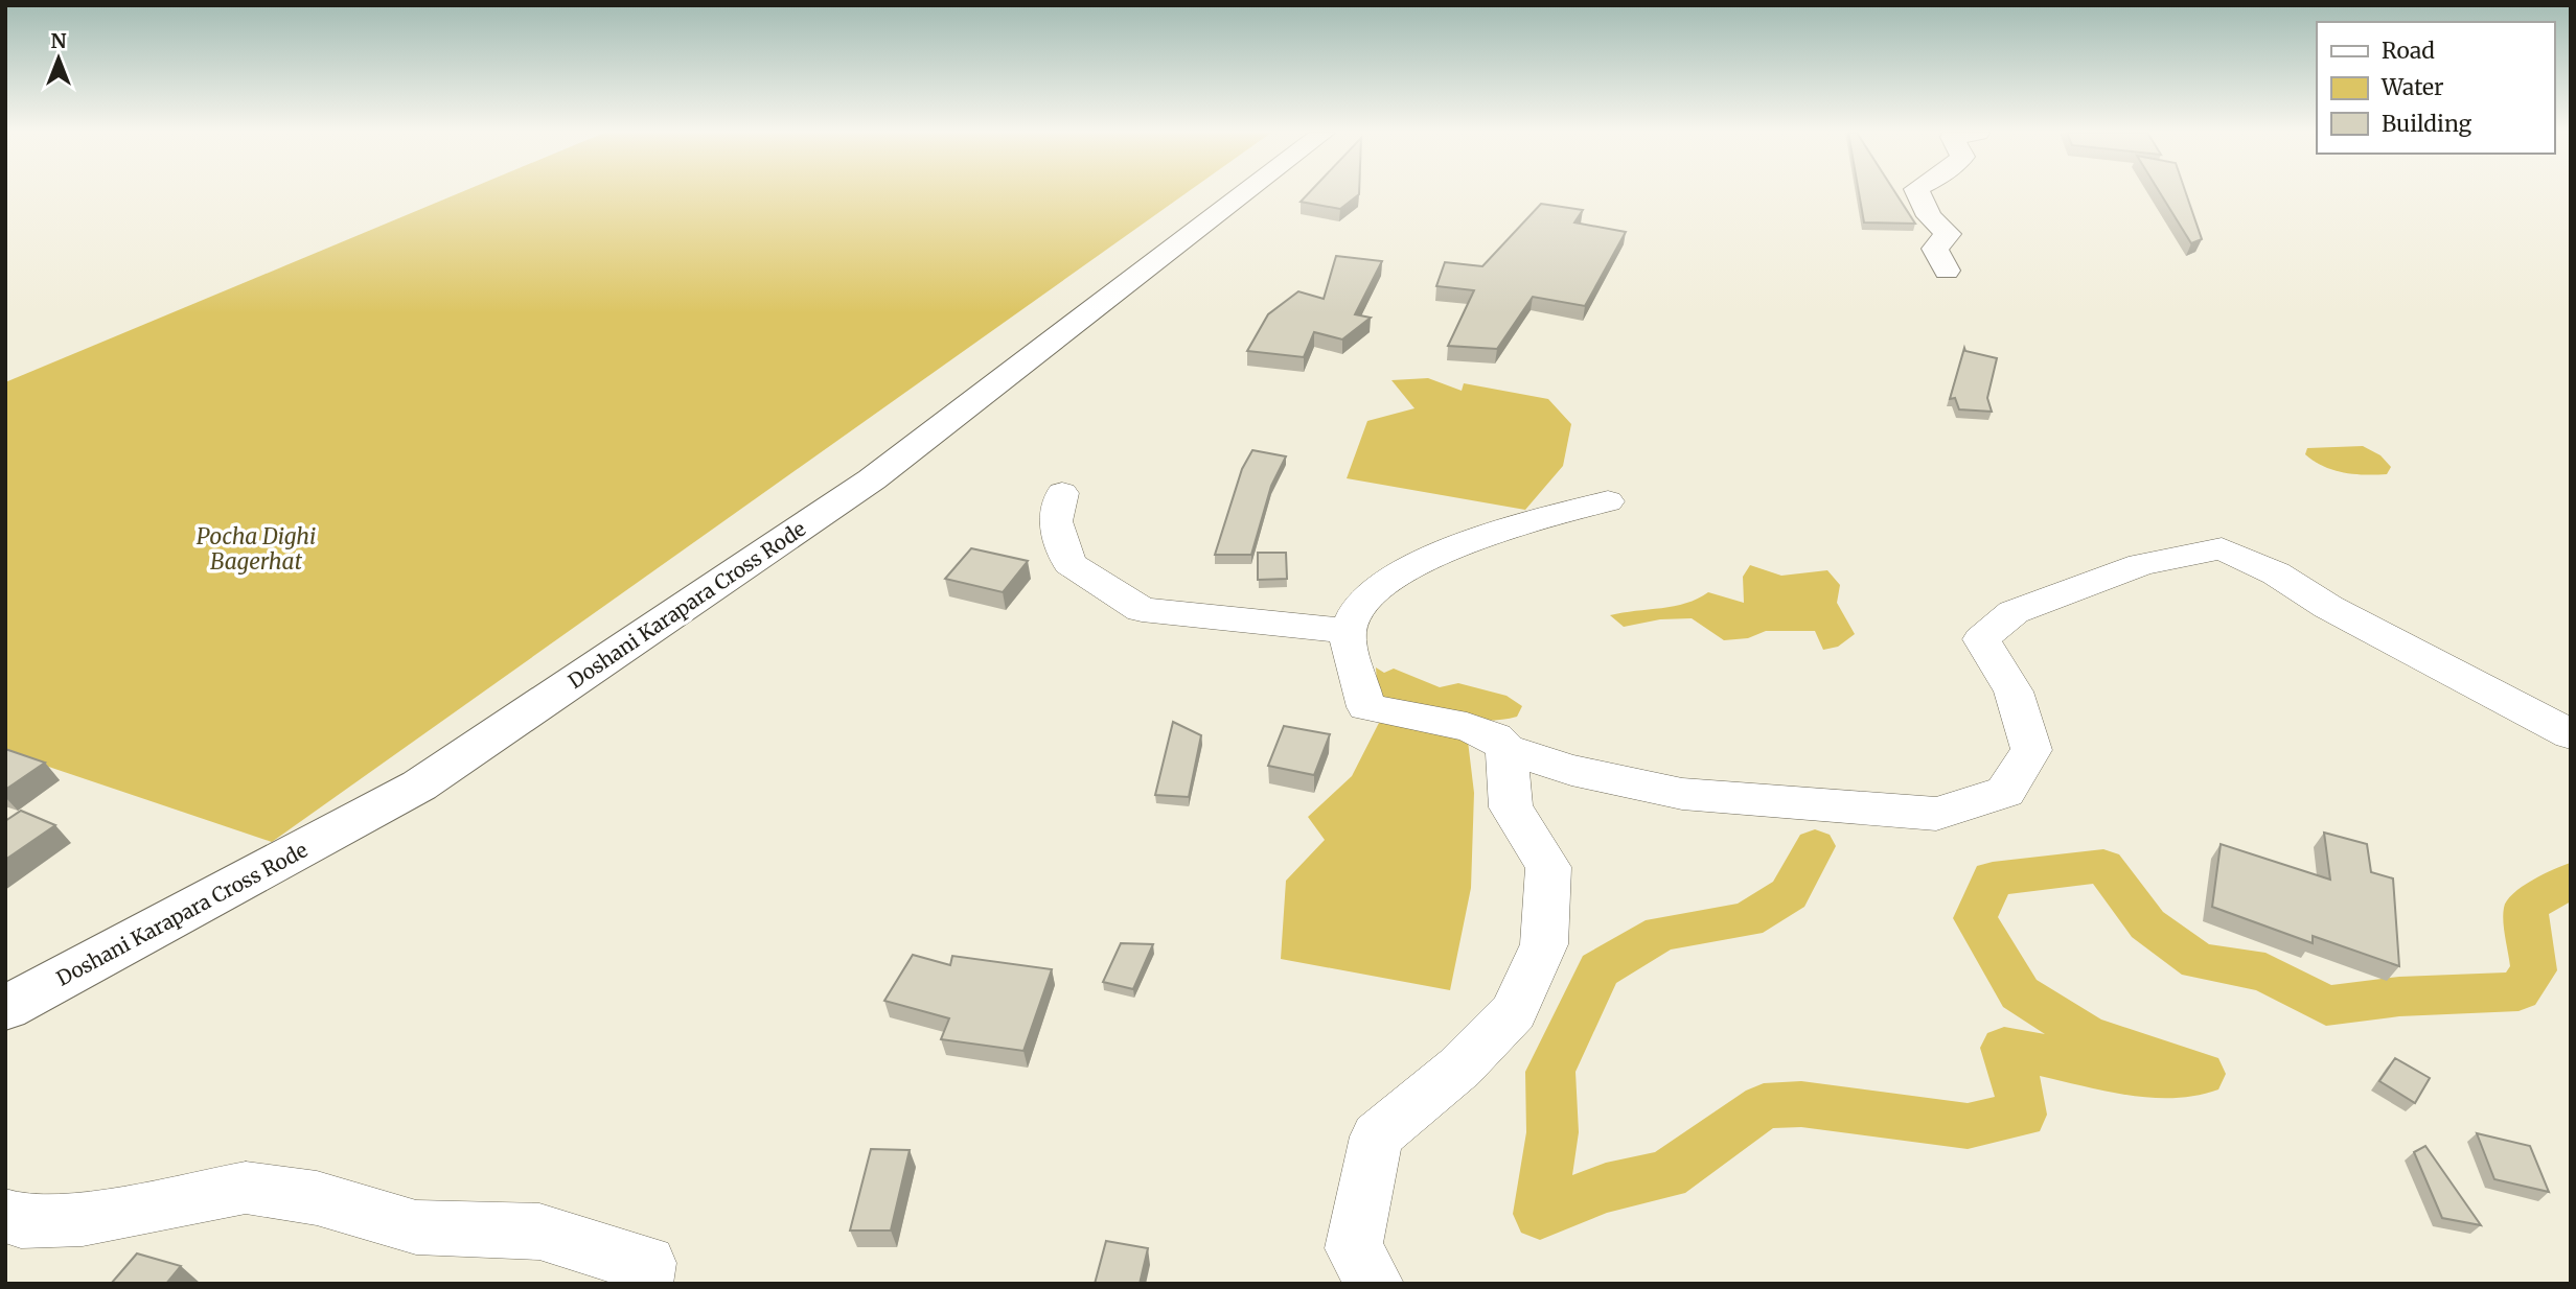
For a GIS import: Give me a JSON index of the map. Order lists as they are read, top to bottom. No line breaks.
{"streets":{"street":["Doshani Karapara Cross Rode"]},"water":["Pocha Dighi Bagerhat"],"legend":["Road","Water","Building"],"north":"top"}
